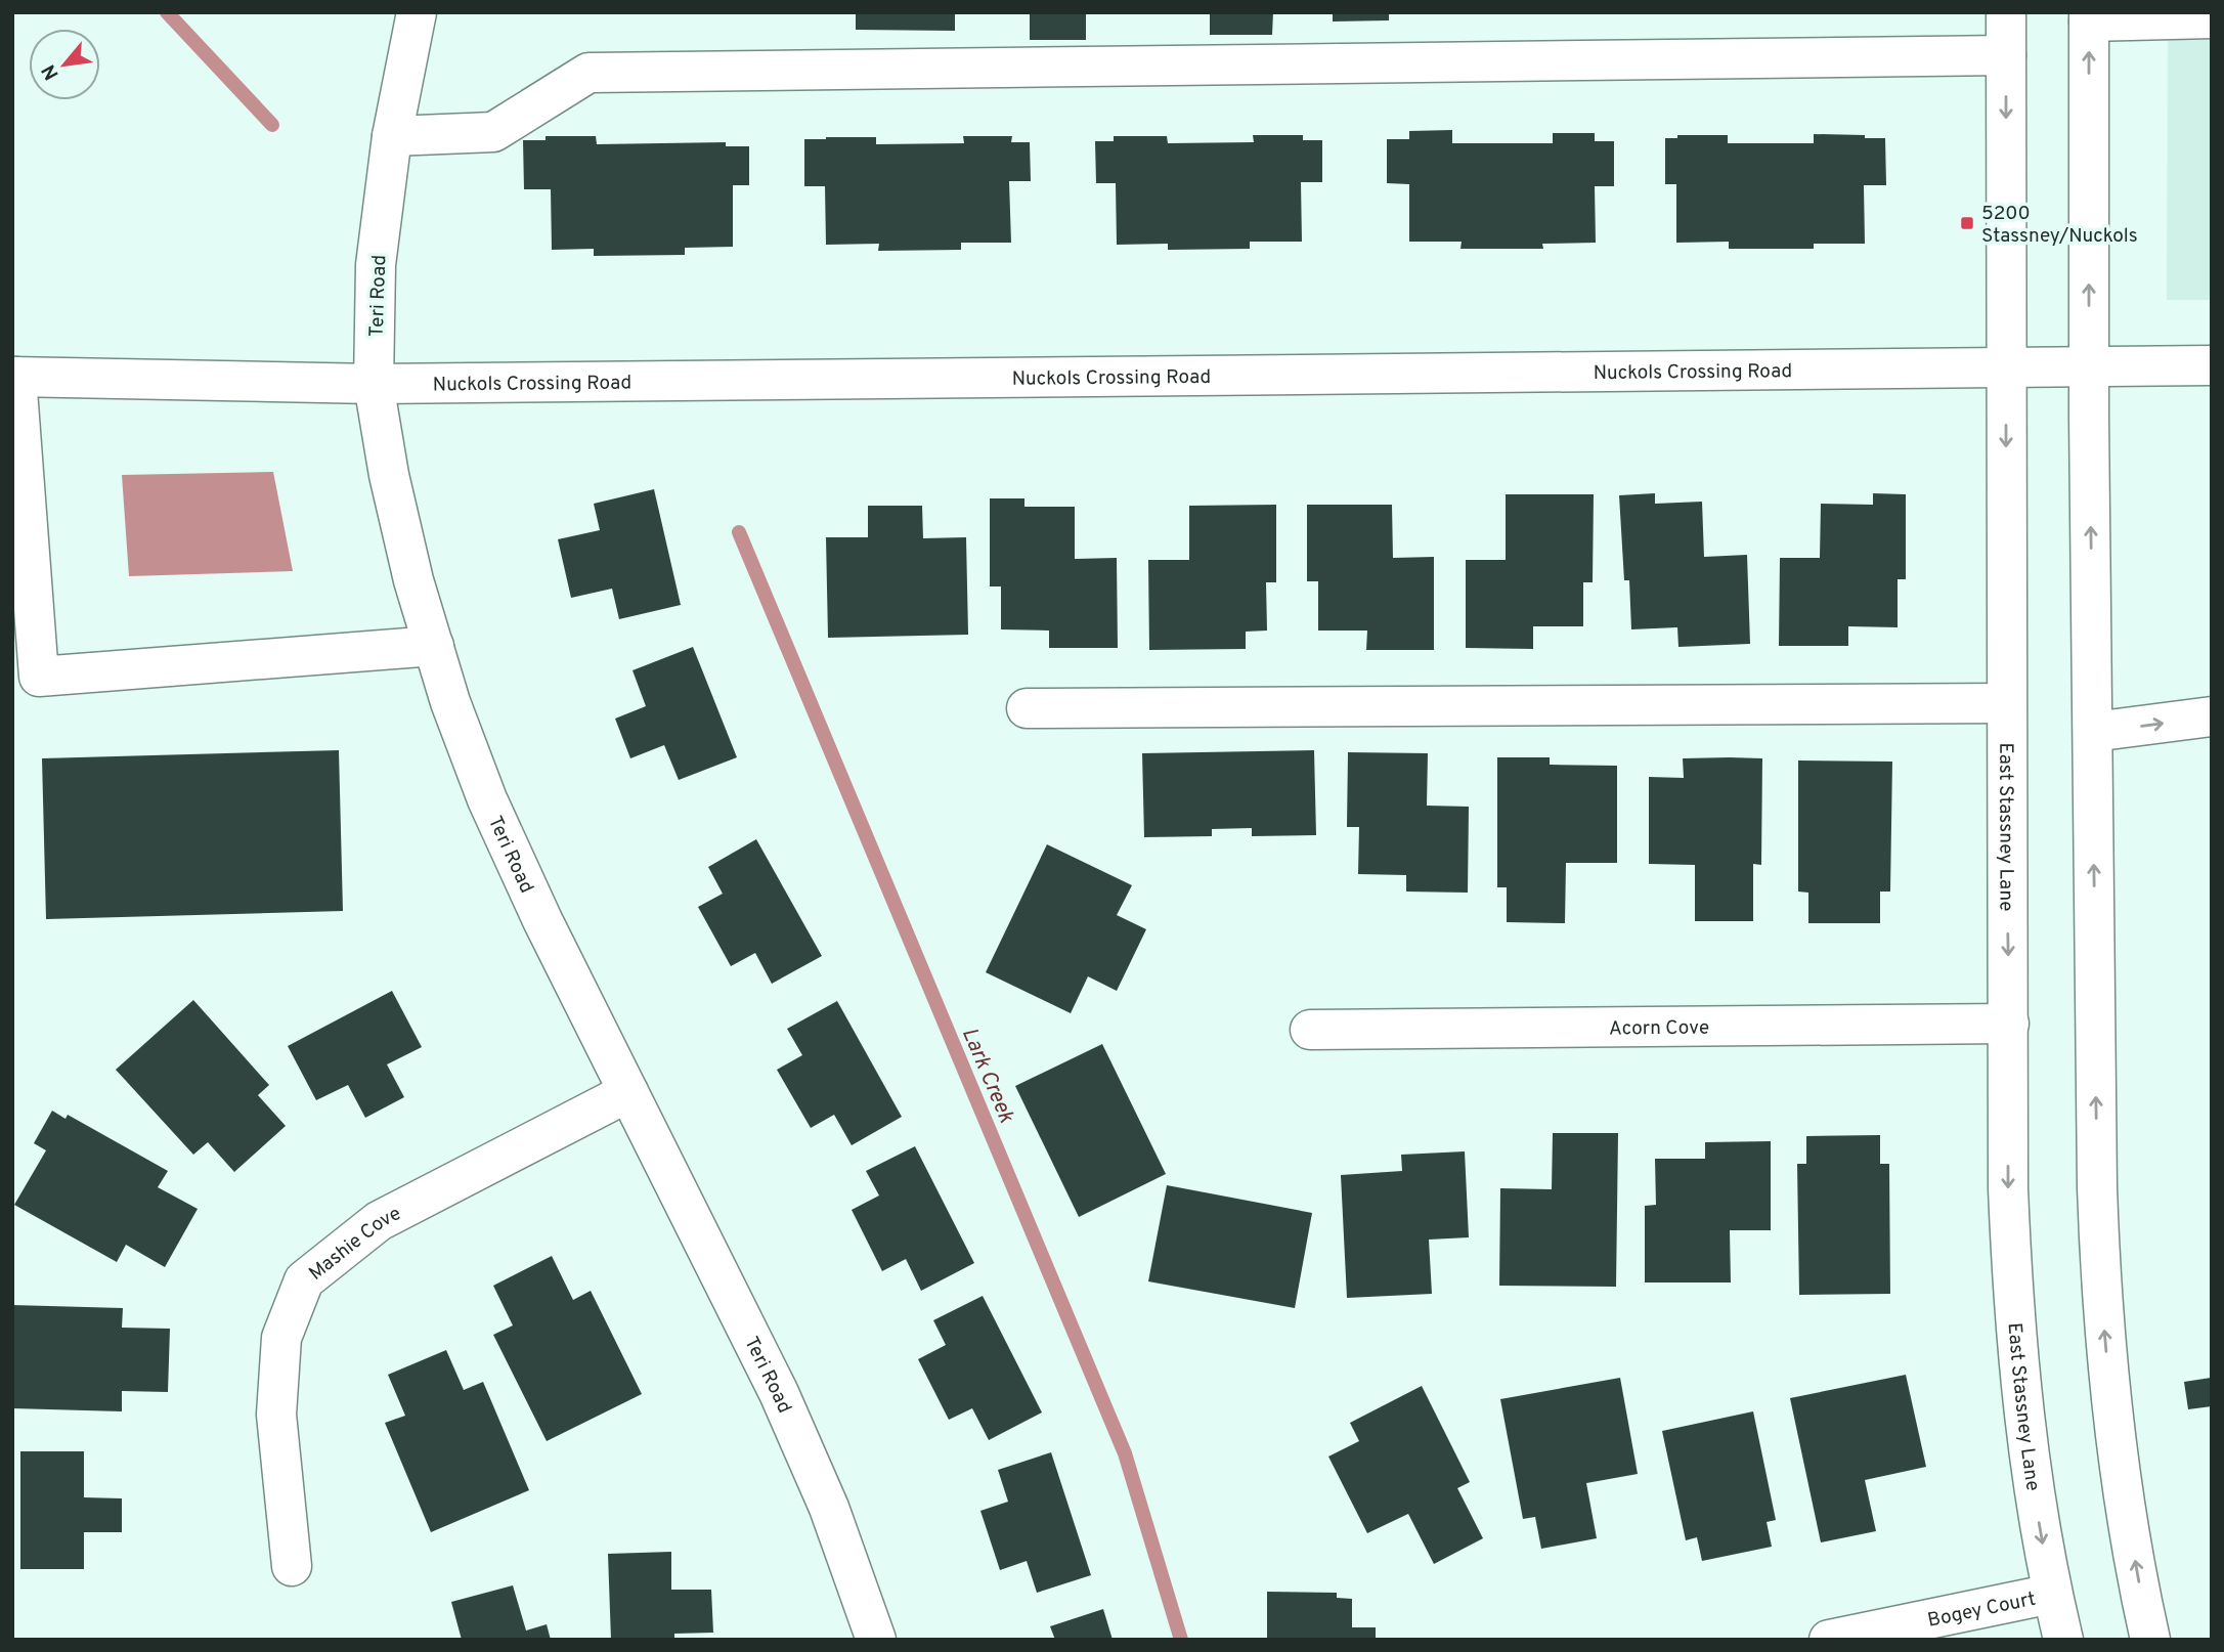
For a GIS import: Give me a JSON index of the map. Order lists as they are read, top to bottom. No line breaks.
{"streets":{"street":["Teri Road","Nuckols Crossing Road","East Stassney Lane","Acorn Cove","Mashie Cove","Bogey Court"]},"crossings":[["Teri Road","Nuckols Crossing Road"],["Teri Road","Mashie Cove"],["Nuckols Crossing Road","East Stassney Lane"],["East Stassney Lane","Acorn Cove"],["East Stassney Lane","Bogey Court"]],"water":["Lark Creek"],"places":{"transit":["5200 Stassney/Nuckols"]},"north":"bottom left"}
